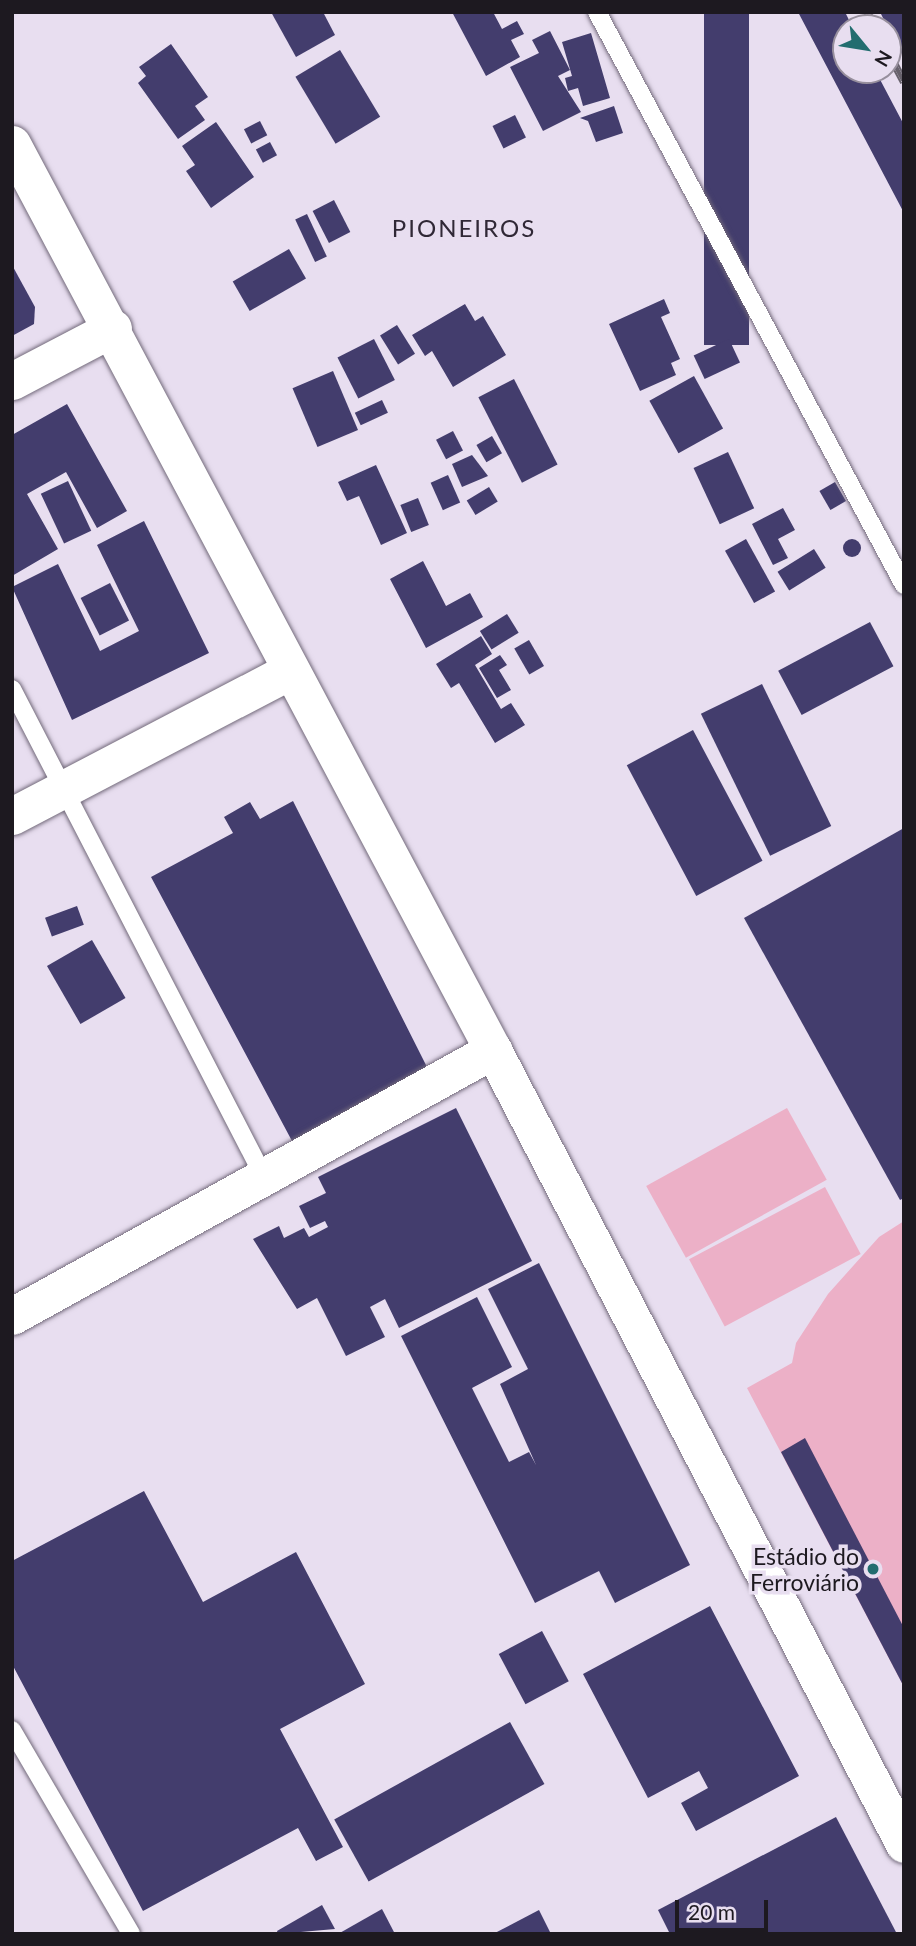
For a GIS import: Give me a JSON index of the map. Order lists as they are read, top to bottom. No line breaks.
{"districts":["PIONEIROS"],"places":["Estádio do Ferroviário"],"scale_bar":"20 m","north":"bottom right"}
